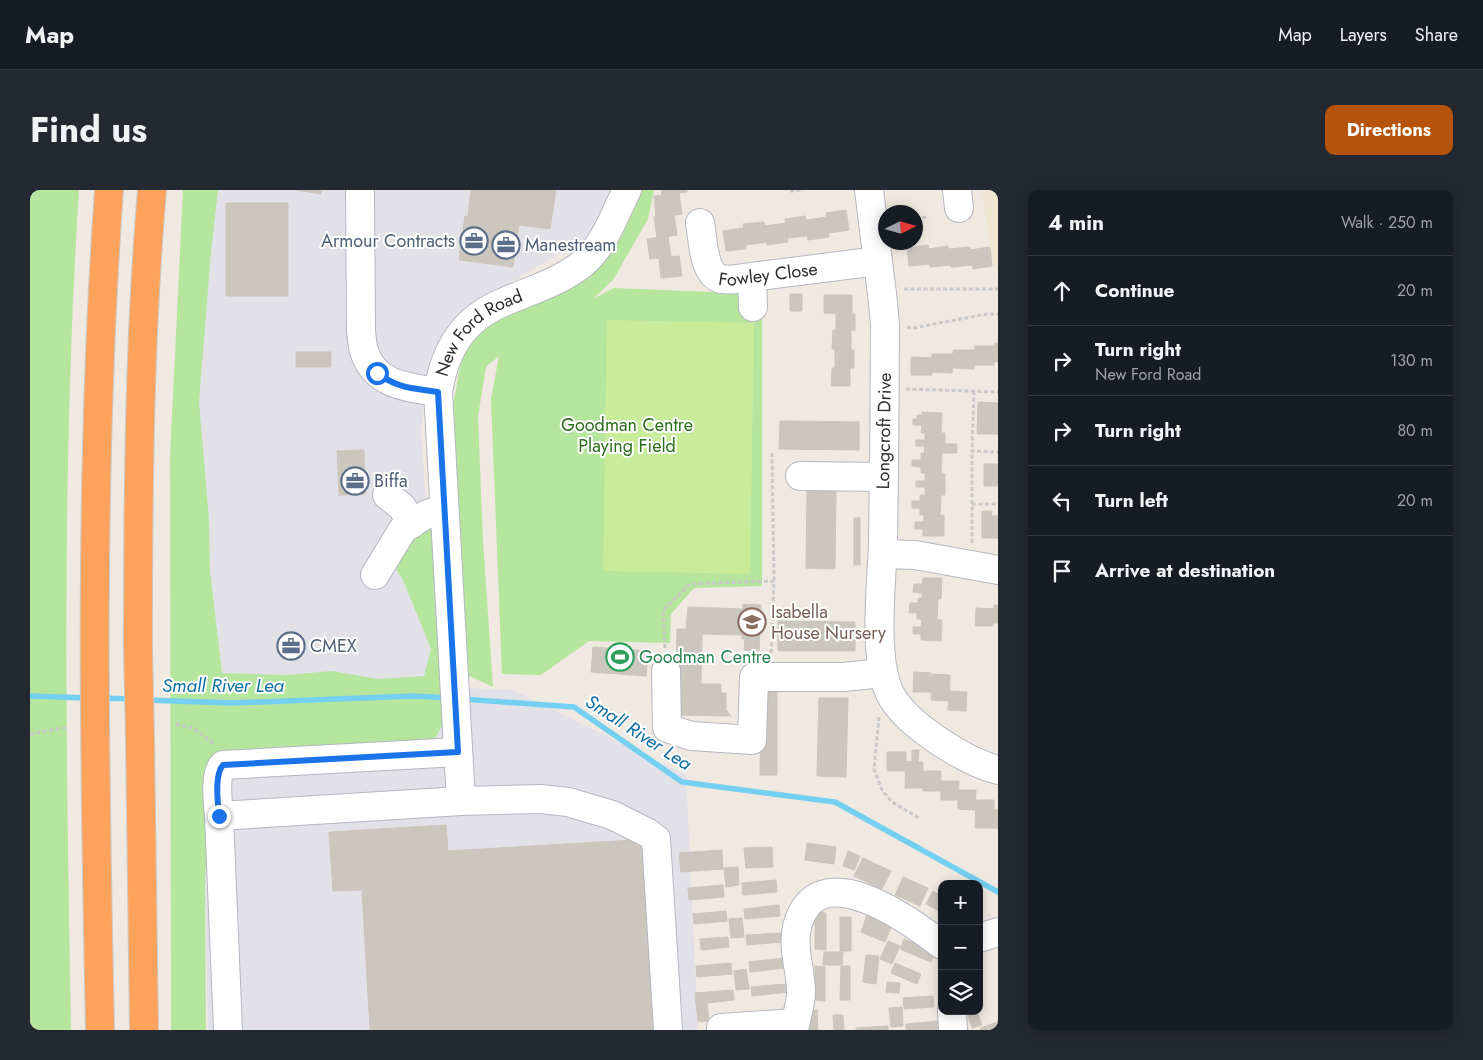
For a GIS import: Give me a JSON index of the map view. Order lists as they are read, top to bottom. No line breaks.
{"streets":{"street":["Fowley Close","New Ford Road","Longcroft Drive"]},"crossings":[["Fowley Close","Longcroft Drive"]],"water":["Small River Lea"],"parks":["Goodman Centre Playing Field"],"places":{"office":["Armour Contracts","Manestream","Biffa","CMEX"],"school or university":["Isabella House Nursery"],"sports":["Goodman Centre"]},"north":"right","page":{"header":"Map","nav":["Map","Layers","Share"],"title":"Find us","buttons":"Directions","heading":["4 min","Walk · 250 m"],"list":[["Continue","20 m"],["Turn right","New Ford Road","130 m"],["Turn right","80 m"],["Turn left","20 m"],"Arrive at destination"],"map_buttons":["+","−"]}}
